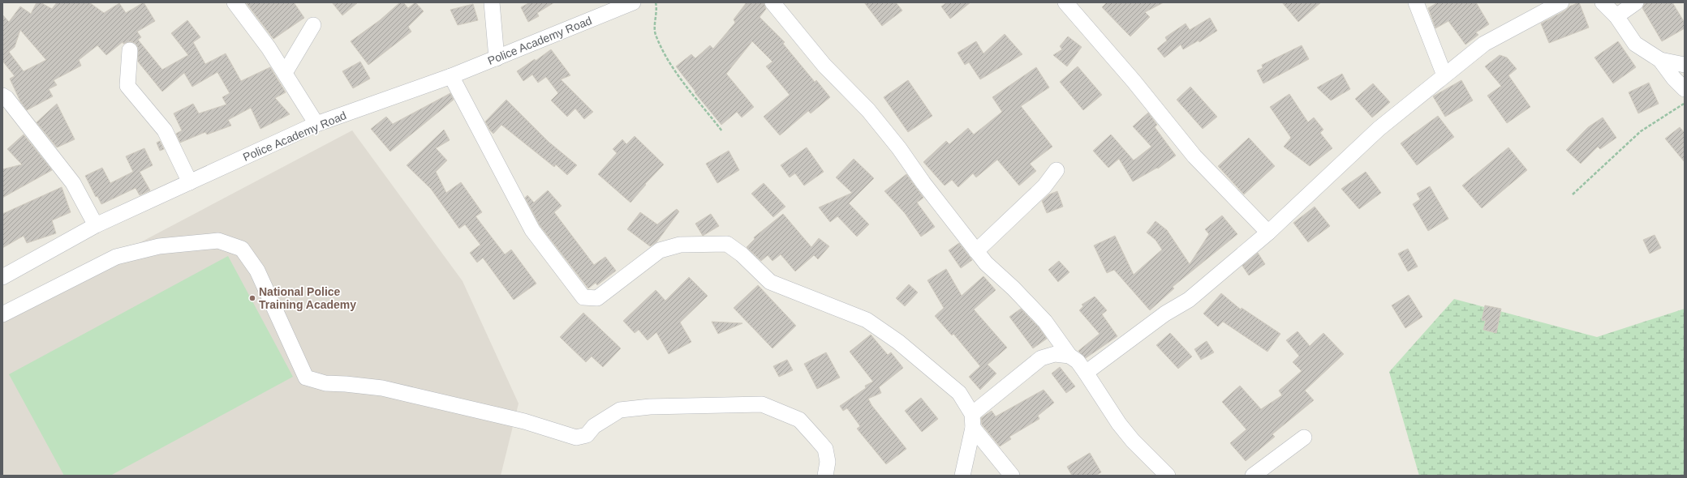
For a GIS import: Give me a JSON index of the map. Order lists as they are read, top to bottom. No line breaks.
{"streets":{"street":["Police Academy Road"]},"places":["National Police Training Academy"]}
